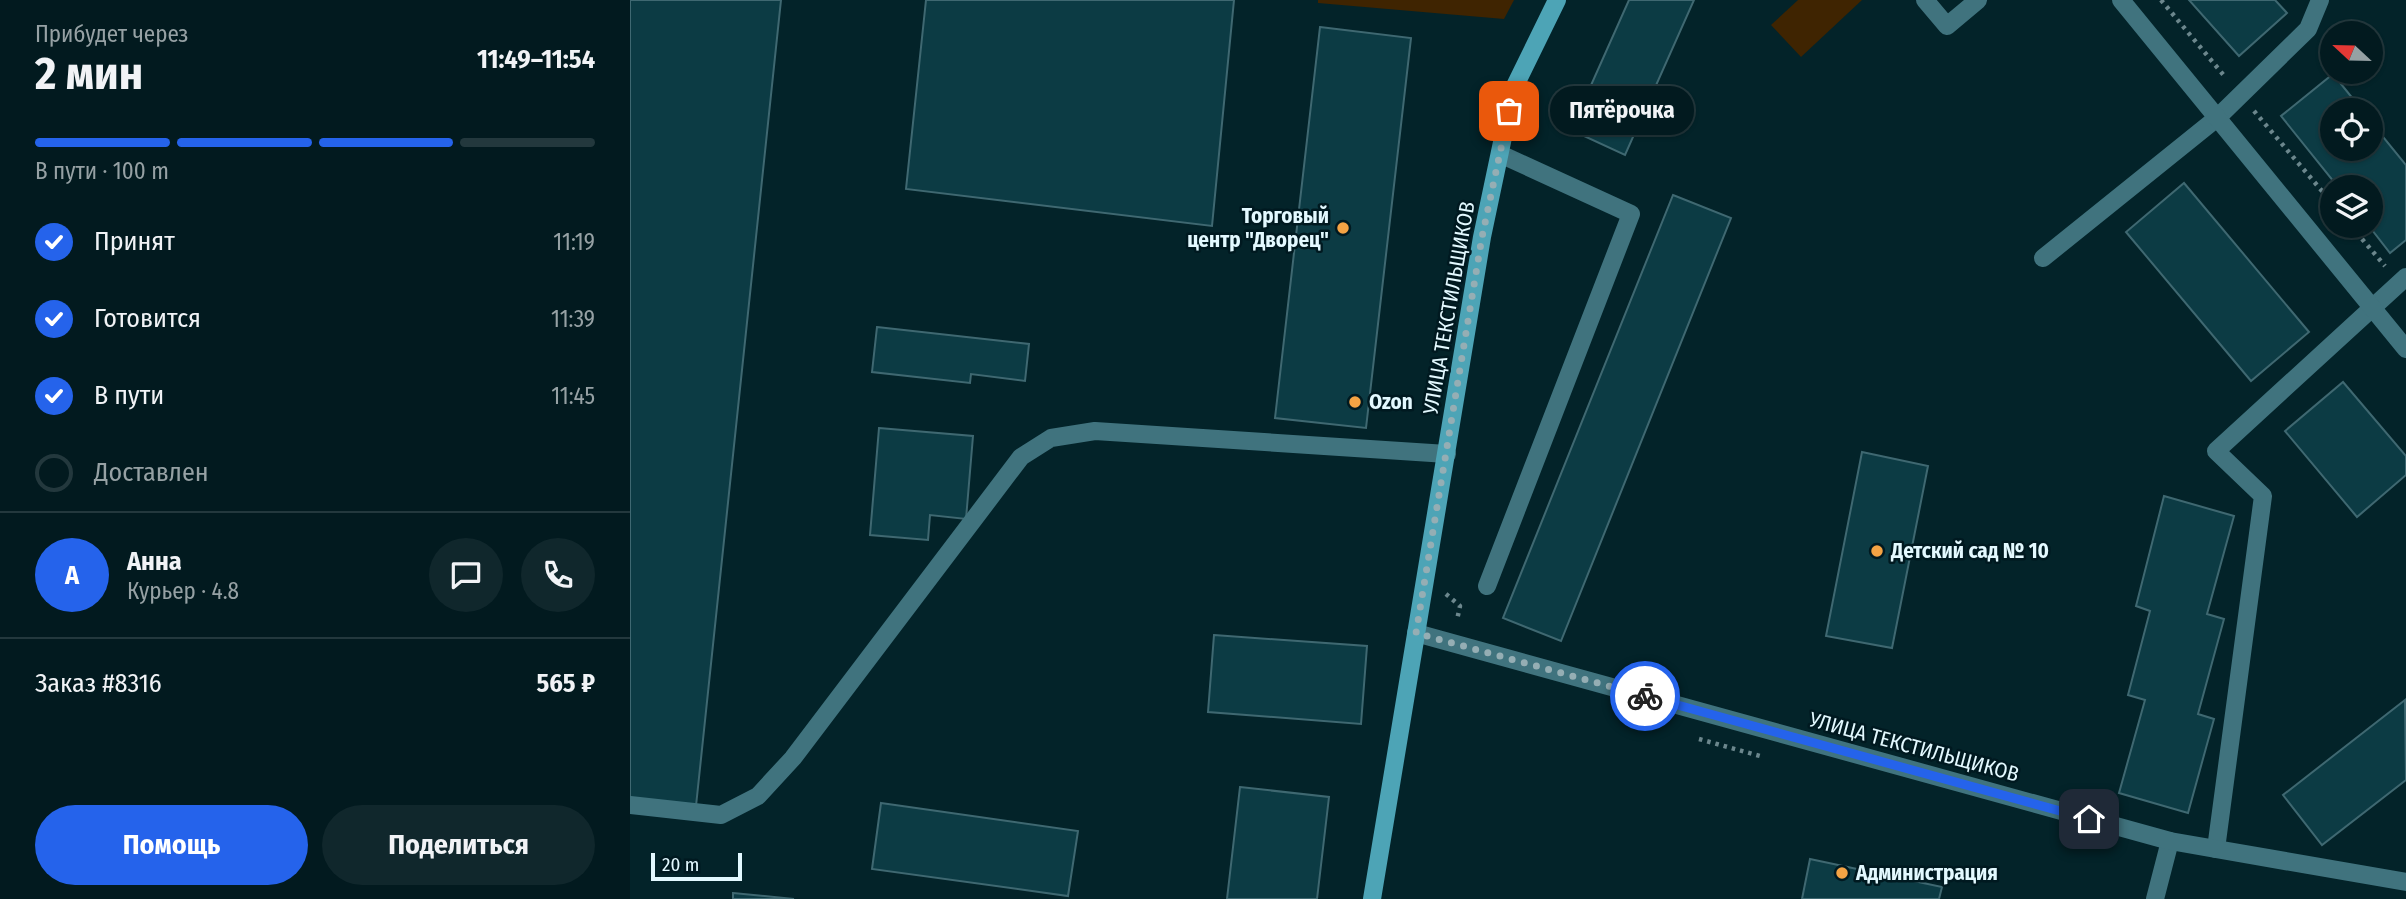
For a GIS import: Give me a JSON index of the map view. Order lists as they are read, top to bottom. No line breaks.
{"streets":{"street":["УЛИЦА ТЕКСТИЛЬЩИКОВ"]},"places":["Пятёрочка","Торговый центр \"Дворец\"","Ozon","Детский сад № 10","Администрация"],"scale_bar":"20 m","north":"left","page":{"heading":["2 мин","Прибудет через","11:49–11:54"],"panel":["Анна","Курьер · 4.8","Заказ #8316","565 ₽"],"bubble":"Пятёрочка","bar":"В пути · 100 m","list":[["Принят","11:19"],["Готовится","11:39"],["В пути","11:45"],"Доставлен"],"round":"А","buttons":["Помощь","Поделиться"],"scale":"20 m"}}
